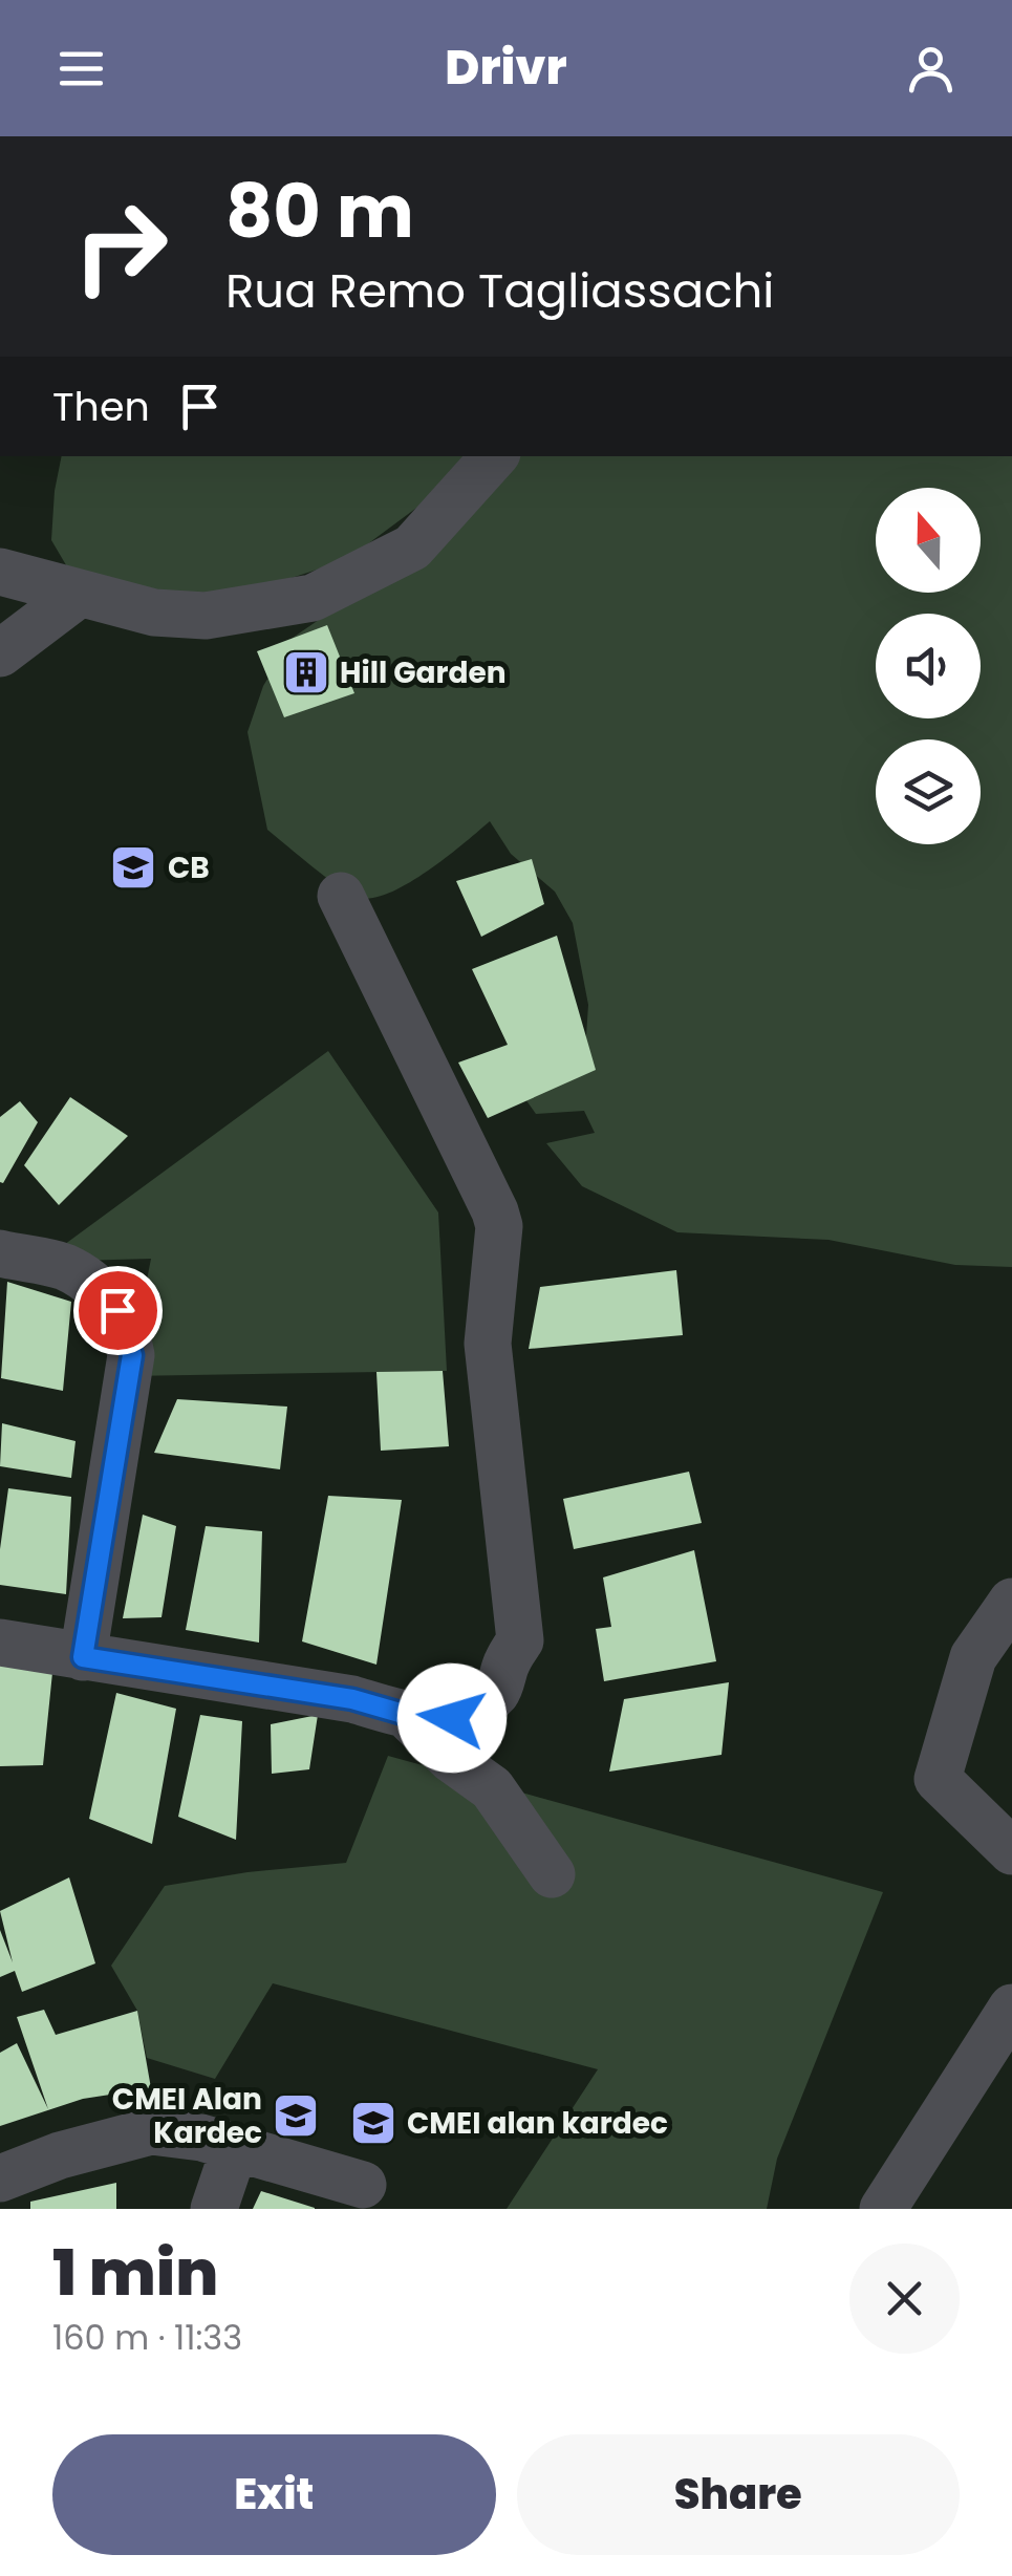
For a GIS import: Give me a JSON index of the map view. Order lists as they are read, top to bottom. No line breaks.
{"places":{"building":["Hill Garden"],"school or university":["CB","CMEI Alan Kardec","CMEI alan kardec"]},"north":"top","page":{"header":"Drivr","turn":["80 m","Rua Remo Tagliassachi"],"then":"Then","heading":["1 min","160 m · 11:33"],"buttons":["Exit","Share"]}}
